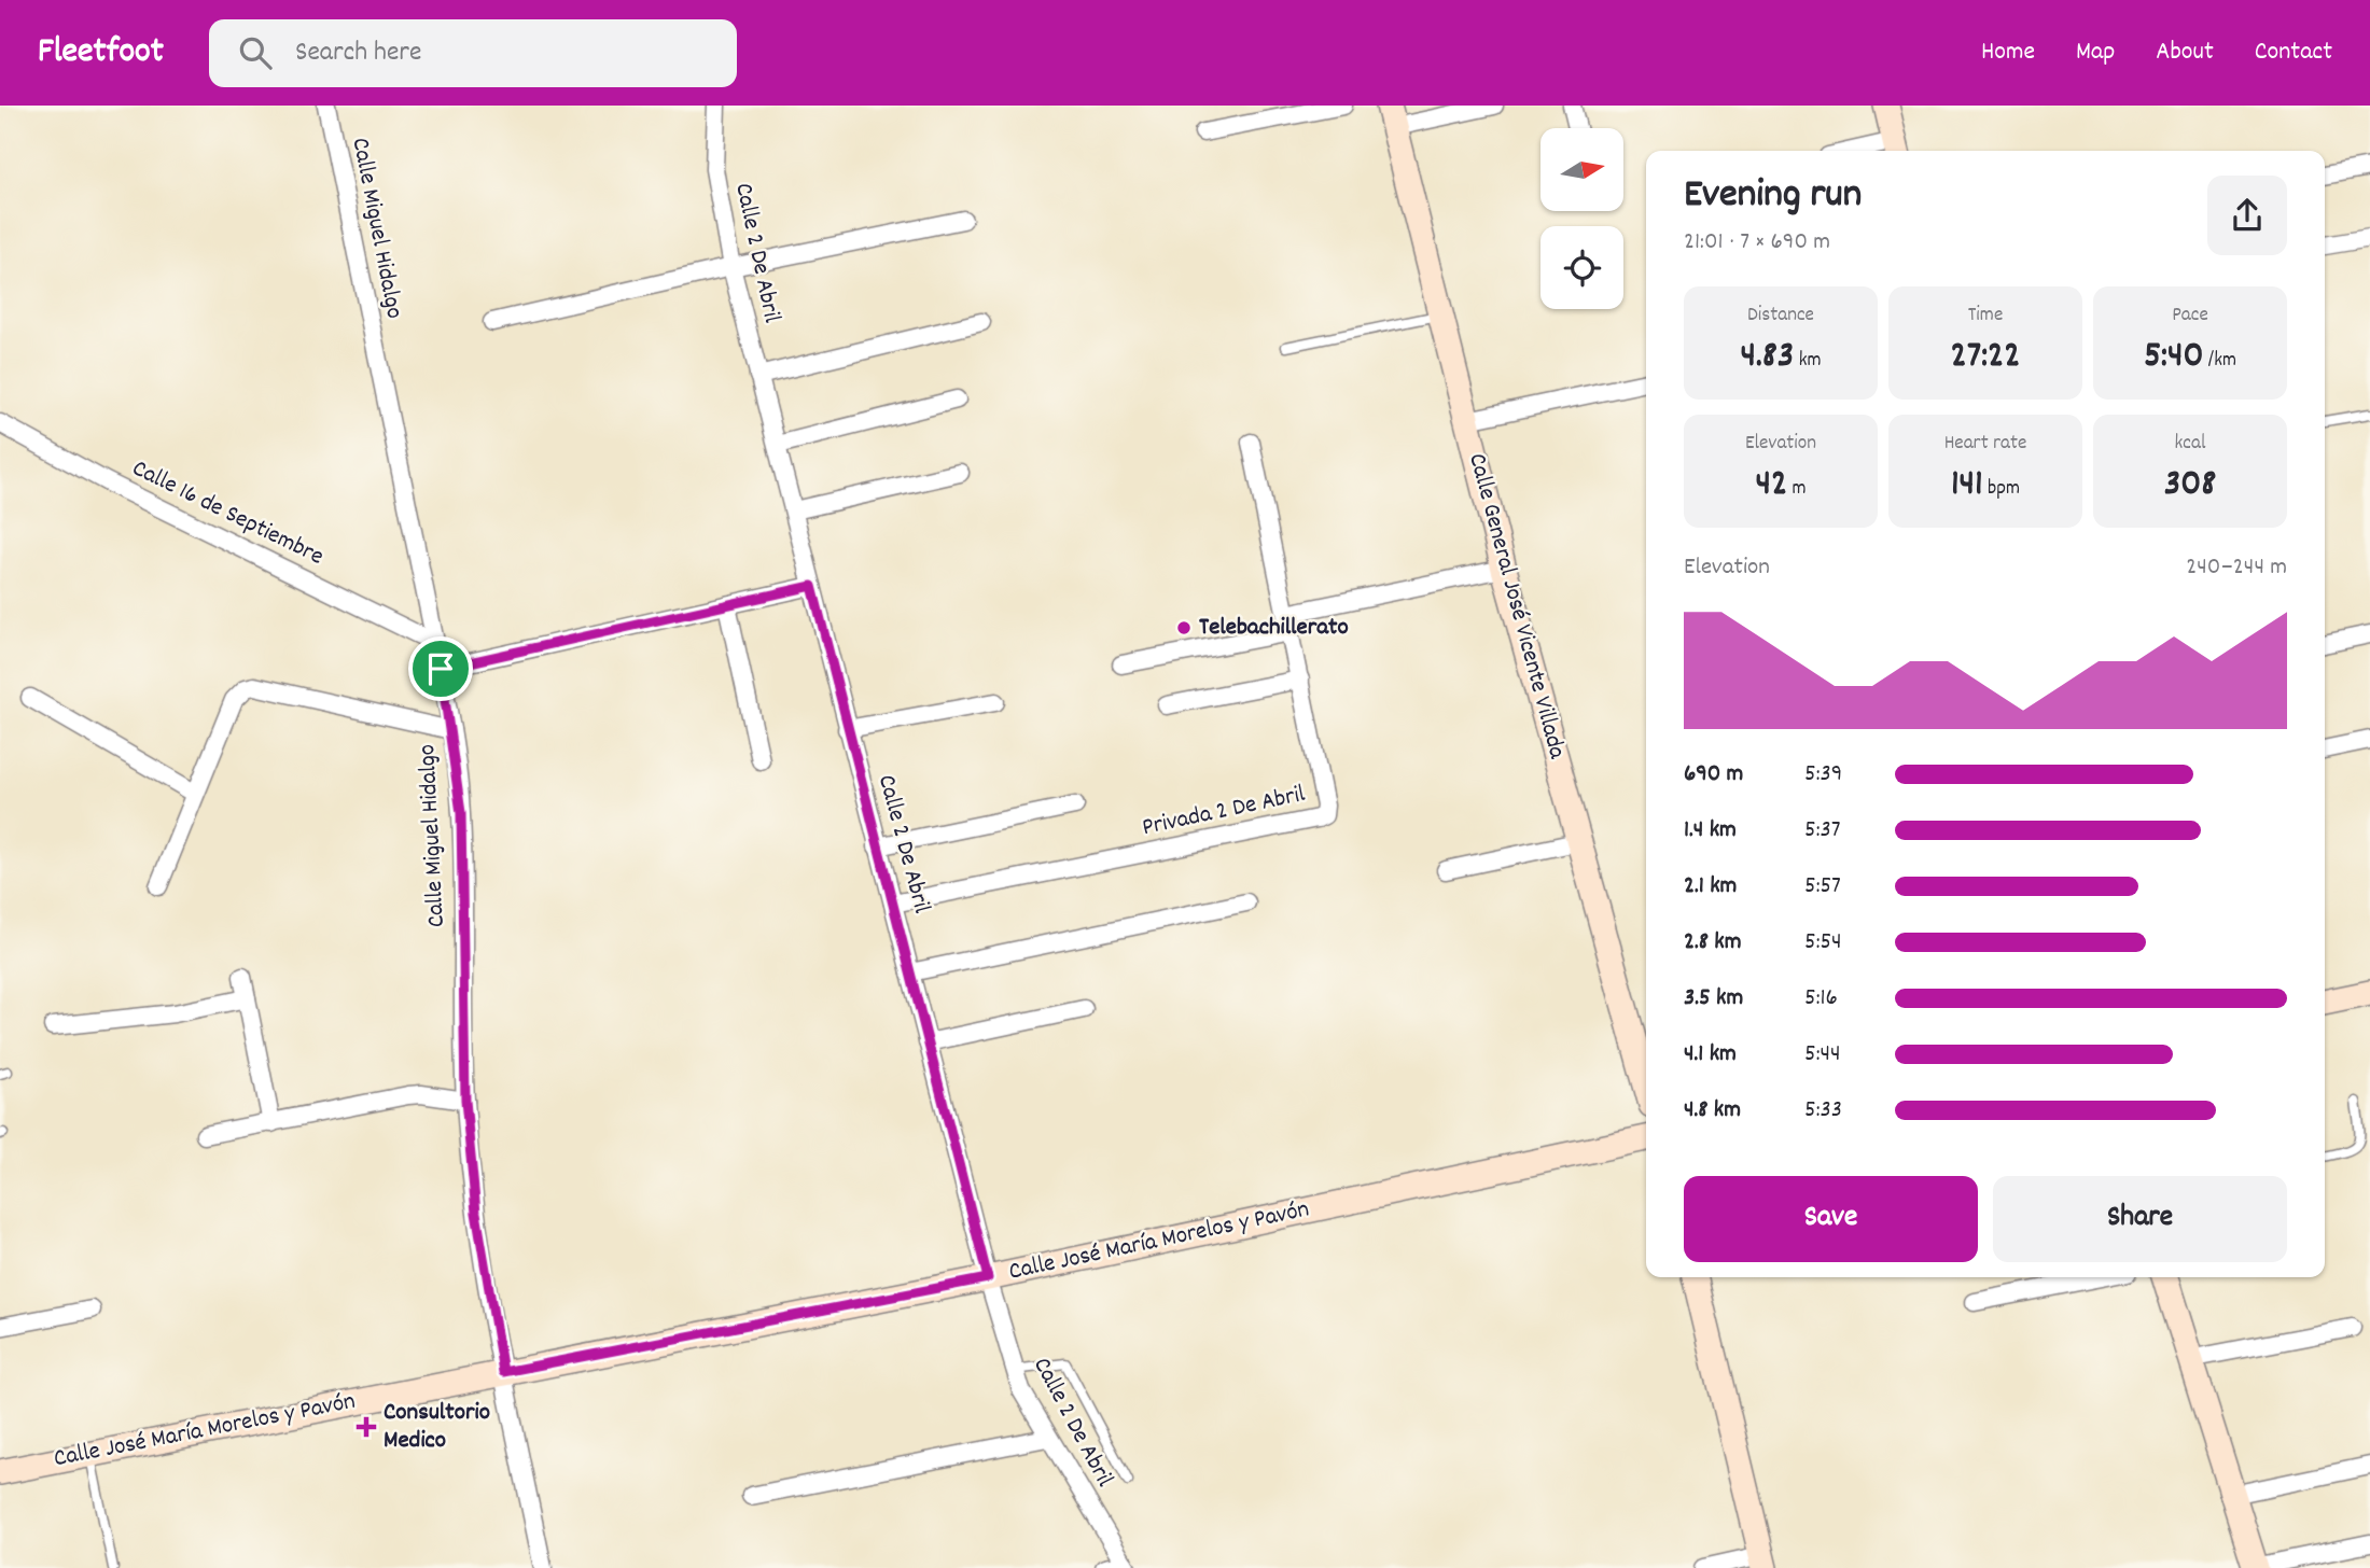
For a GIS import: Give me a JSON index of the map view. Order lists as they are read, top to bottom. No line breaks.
{"streets":{"street":["Calle Miguel Hidalgo","Calle 2 De Abril","Calle 16 de Septiembre","Calle General José Vicente Villada","Privada 2 De Abril","Calle José María Morelos y Pavón"]},"crossings":[["Calle Miguel Hidalgo","Calle 16 de Septiembre"],["Calle Miguel Hidalgo","Calle José María Morelos y Pavón"],["Calle 2 De Abril","Privada 2 De Abril"],["Calle 2 De Abril","Calle José María Morelos y Pavón"]],"places":{"other":["Telebachillerato"],"health":["Consultorio Medico"]},"north":"right","page":{"header":"Fleetfoot","search":"Search here","nav":["Home","Map","About","Contact"],"heading":["Evening run","21:01 · 7 × 690 m"],"stats":[["Distance","4.83 km"],["Time","27:22"],["Pace","5:40 /km"],["Elevation","42 m"],["Heart rate","141 bpm"],["kcal","308"]],"chart":["Elevation","240–244 m"],"list":[{"name":"690 m","note":"5:39"},{"name":"1.4 km","note":"5:37"},{"name":"2.1 km","note":"5:57"},{"name":"2.8 km","note":"5:54"},{"name":"3.5 km","note":"5:16"},{"name":"4.1 km","note":"5:44"},{"name":"4.8 km","note":"5:33"}],"buttons":["Save","Share"]}}
